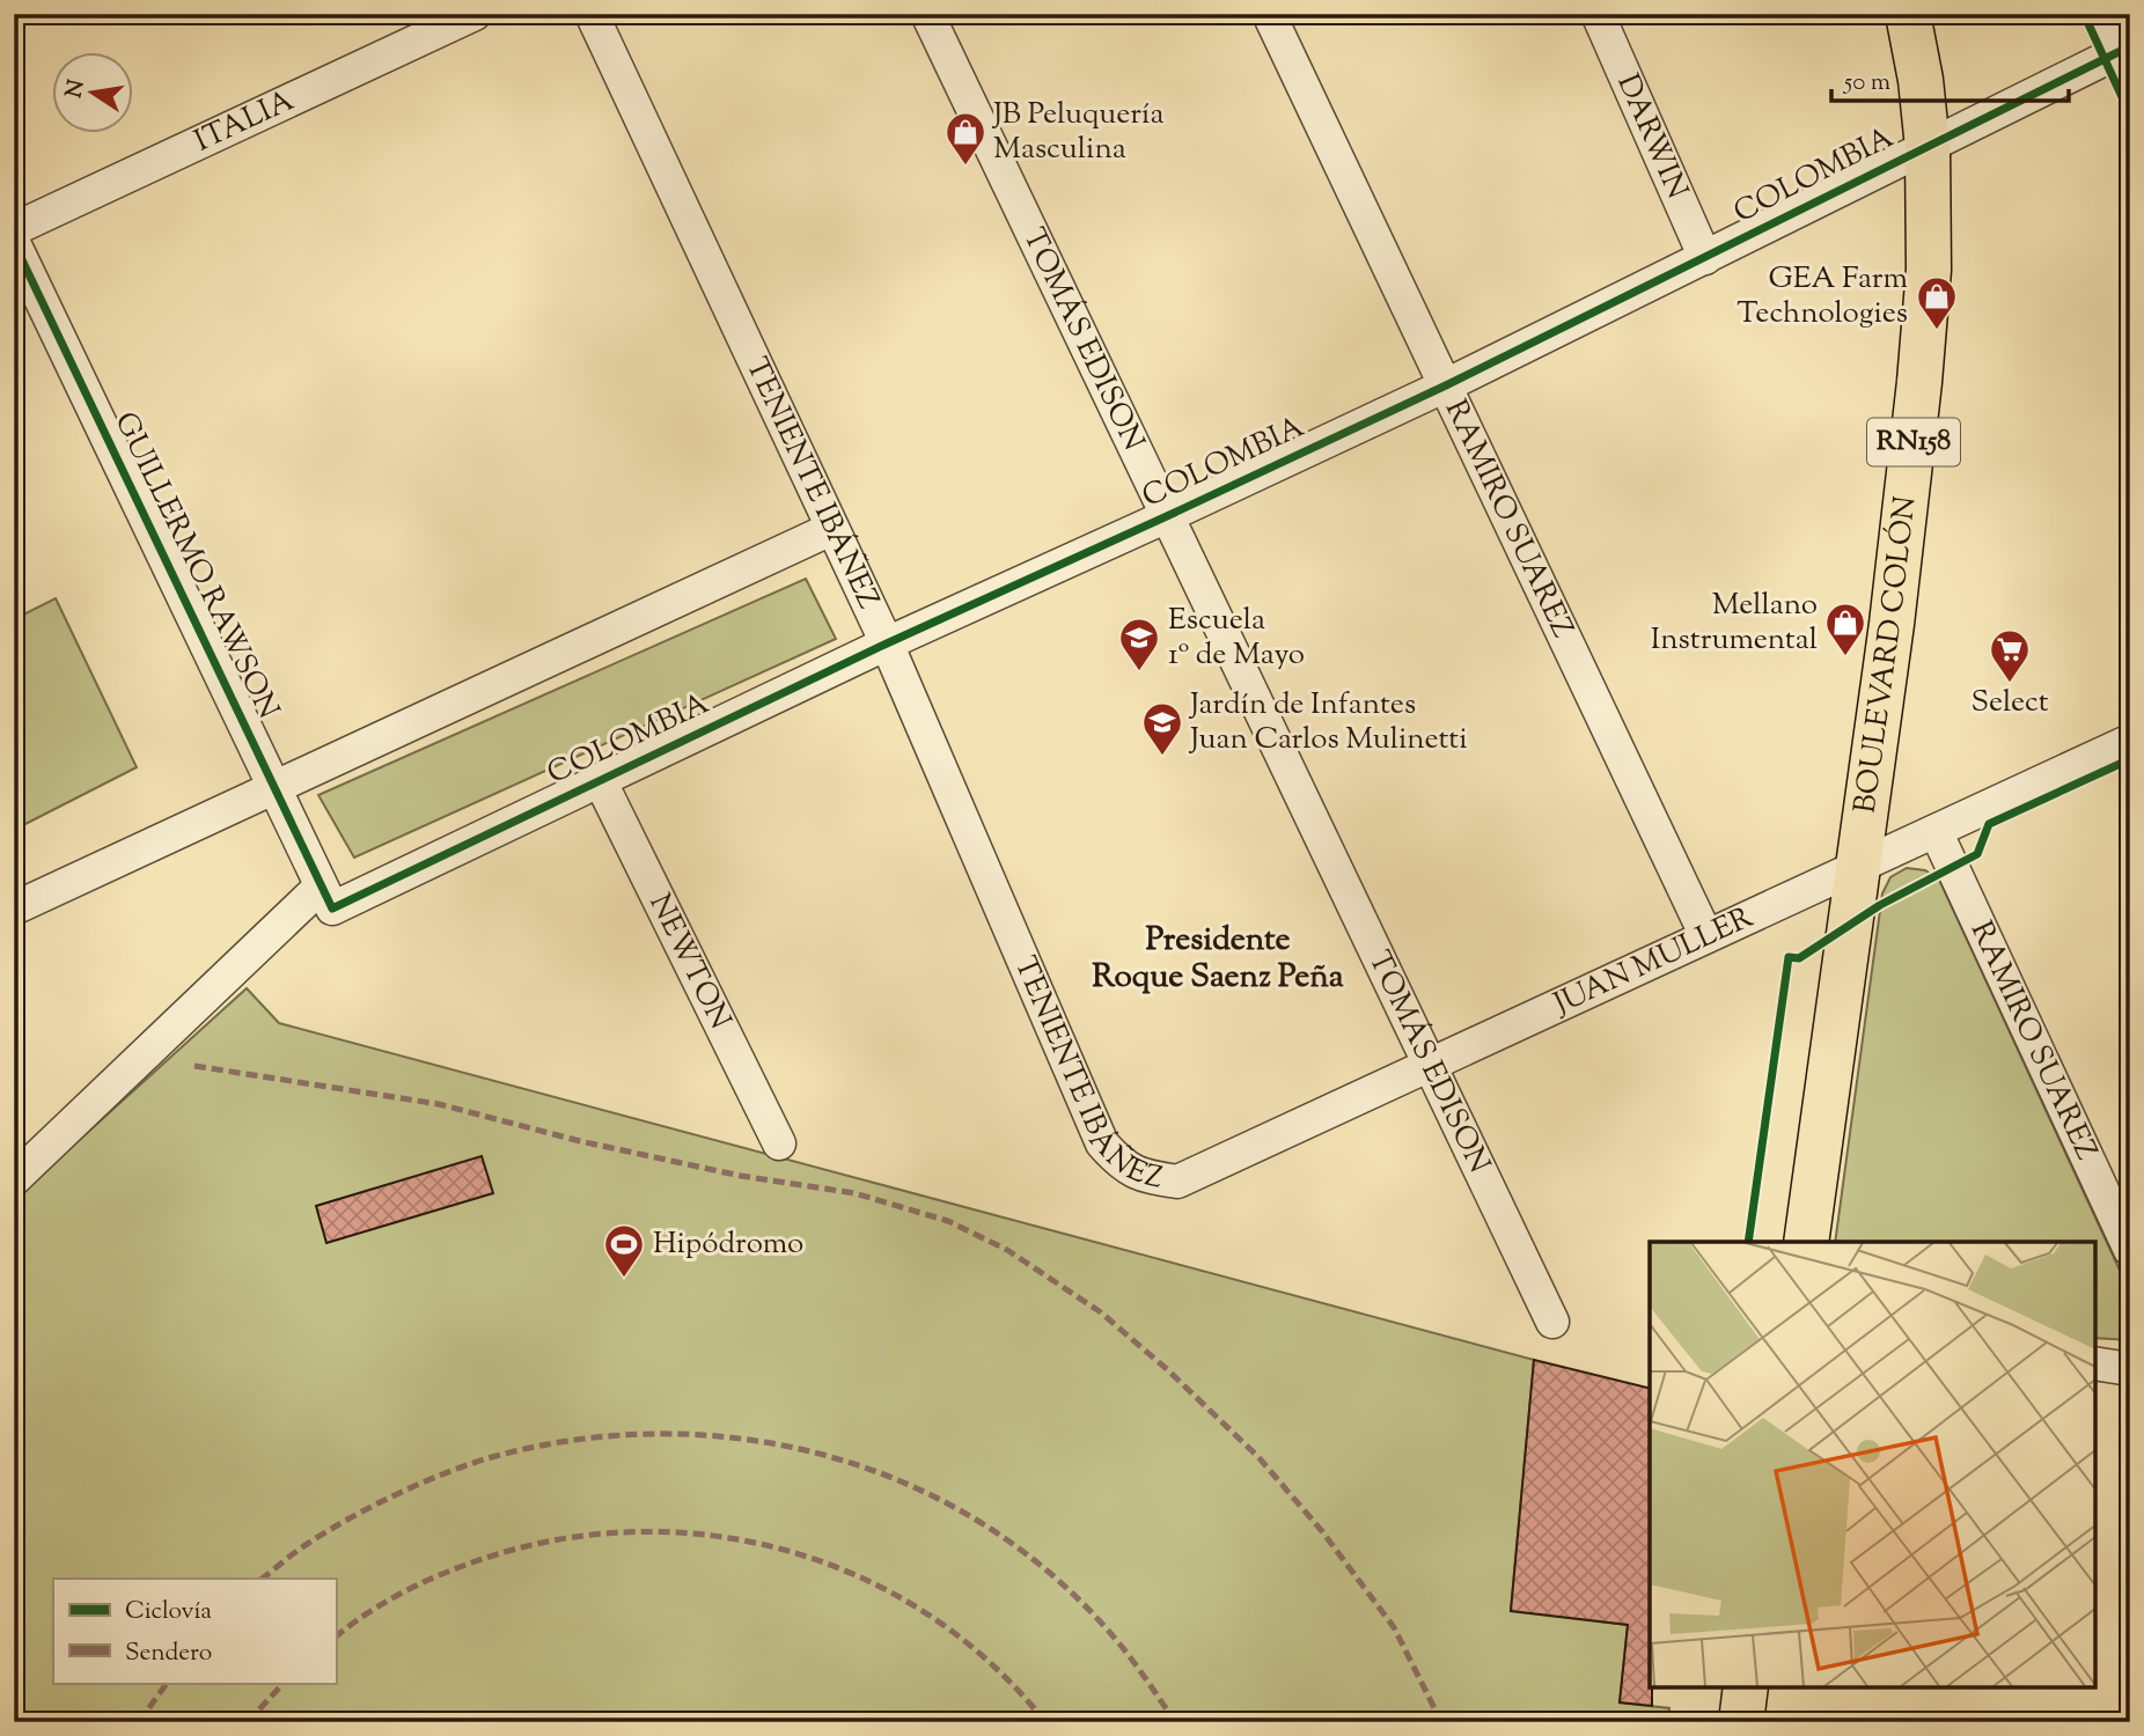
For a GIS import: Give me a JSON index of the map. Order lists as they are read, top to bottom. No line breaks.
{"streets":{"highway":["RN158","BOULEVARD COLÓN"],"street":["ITALIA","DARWIN","COLOMBIA","TOMÁS EDISON","TENIENTE IBÁÑEZ","RAMIRO SUAREZ","GUILLERMO RAWSON","JUAN MULLER","NEWTON"]},"crossings":[["DARWIN","COLOMBIA"],["COLOMBIA","TOMÁS EDISON"],["COLOMBIA","TENIENTE IBÁÑEZ"],["COLOMBIA","RAMIRO SUAREZ"],["COLOMBIA","GUILLERMO RAWSON"],["COLOMBIA","BOULEVARD COLÓN"],["COLOMBIA","NEWTON"],["TOMÁS EDISON","JUAN MULLER"],["TENIENTE IBÁÑEZ","JUAN MULLER"],["RAMIRO SUAREZ","JUAN MULLER"],["BOULEVARD COLÓN","JUAN MULLER"]],"districts":["Presidente Roque Saenz Peña"],"places":{"shop":["JB Peluquería Masculina","GEA Farm Technologies","Mellano Instrumental"],"school or university":["Escuela 1º de Mayo","Jardín de Infantes Juan Carlos Mulinetti"],"supermarket":["Select"],"sports":["Hipódromo"]},"legend":["Ciclovía","Sendero"],"scale_bar":"50 m","north":"left"}
